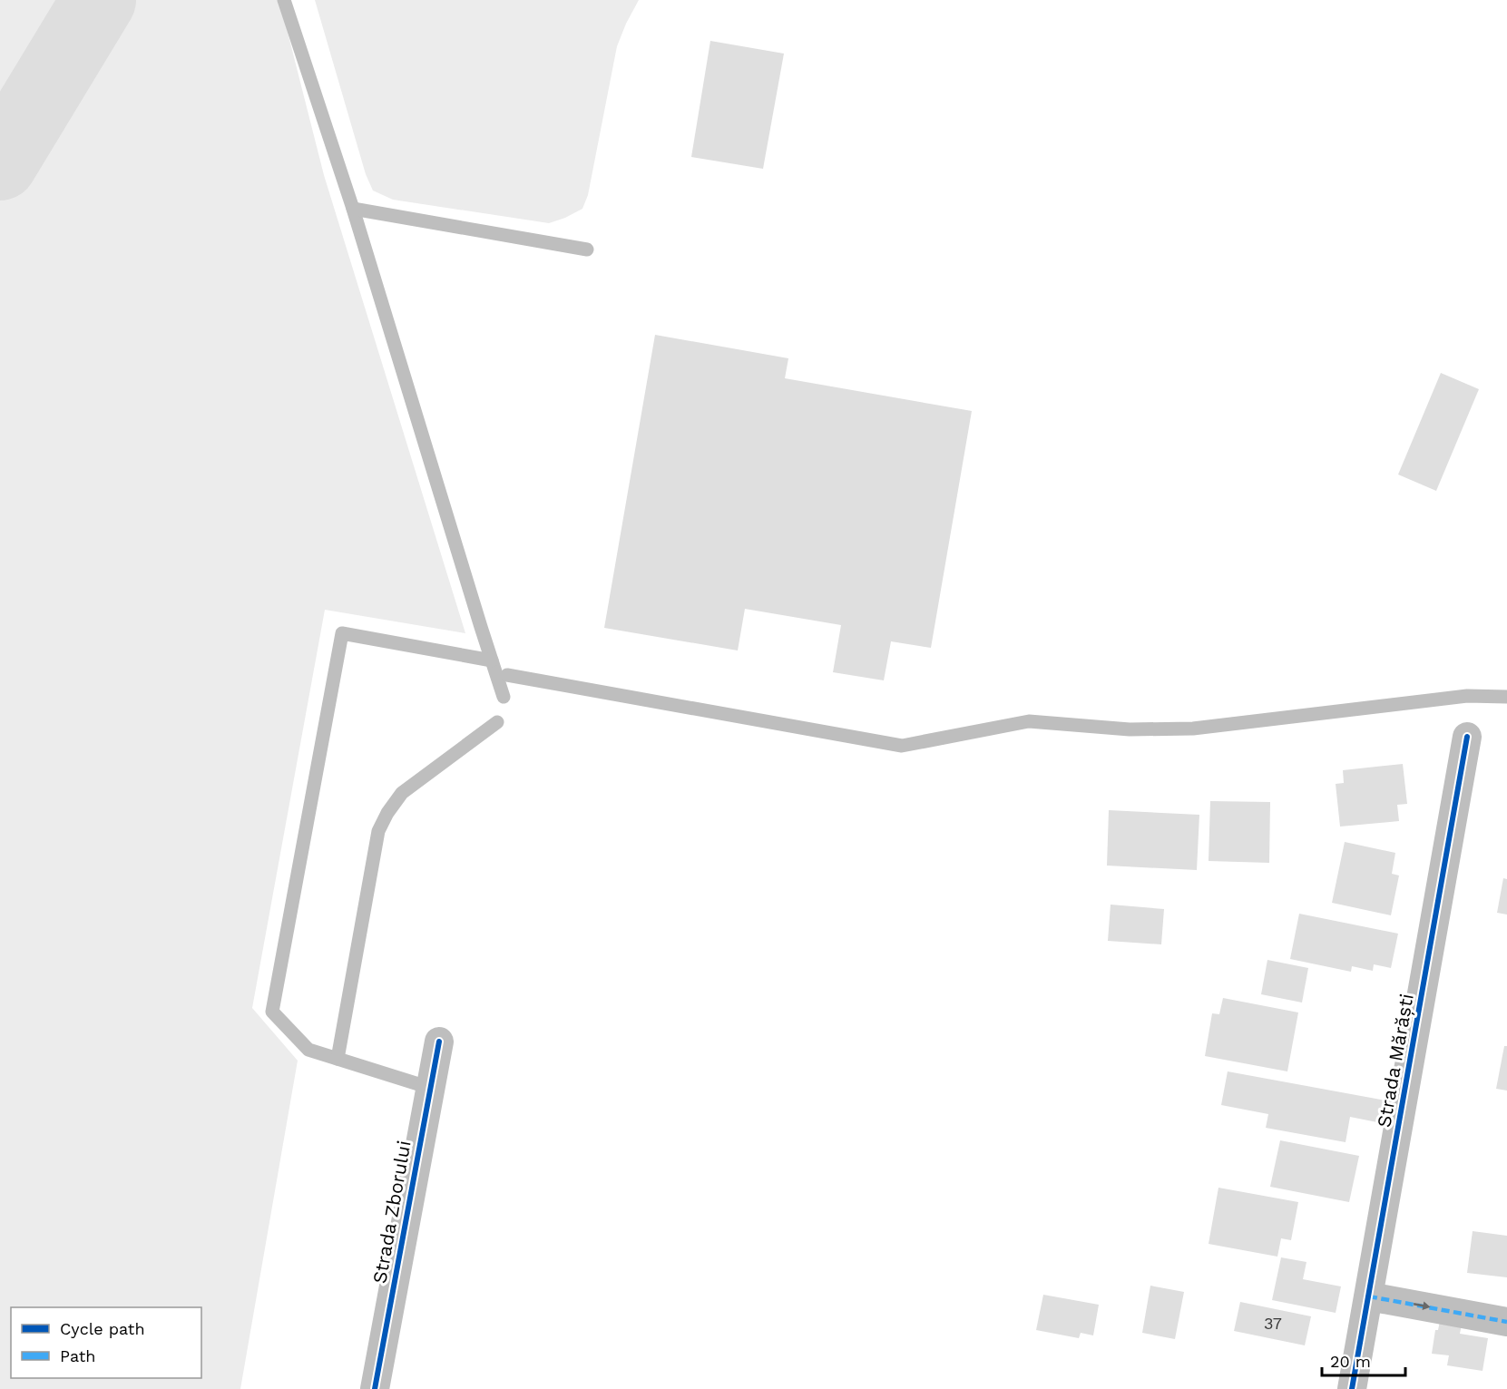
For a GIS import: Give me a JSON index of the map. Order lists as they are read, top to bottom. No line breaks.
{"streets":{"street":["Strada Mărăști","Strada Zborului"]},"house_numbers":["37"],"legend":["Cycle path","Path"],"scale_bar":"20 m"}
